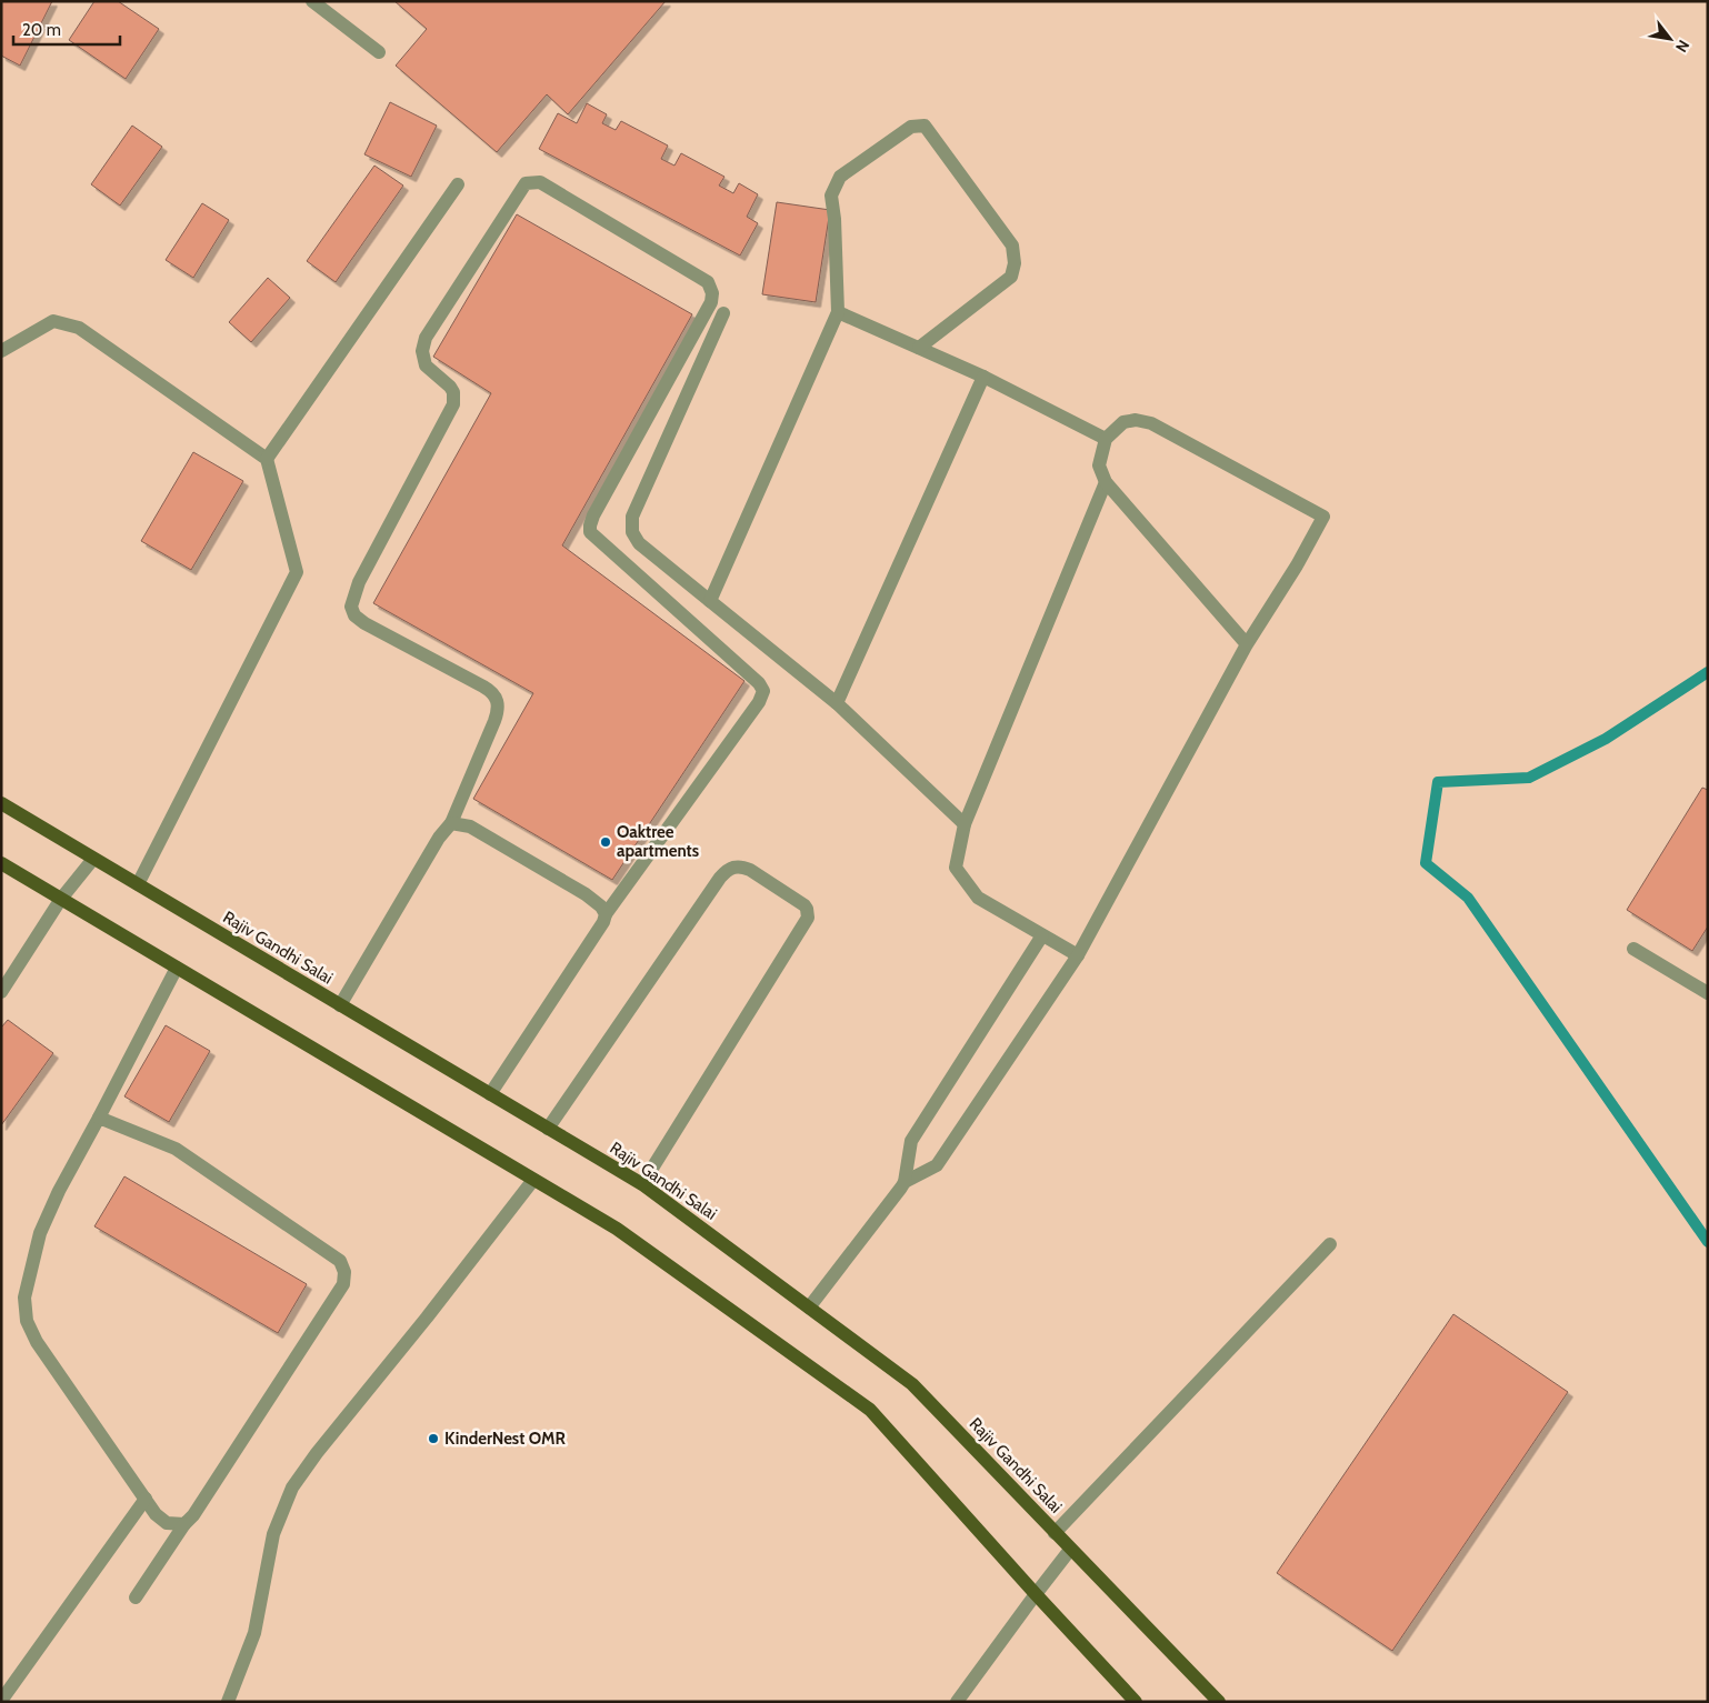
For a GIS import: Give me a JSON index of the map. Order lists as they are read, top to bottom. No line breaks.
{"streets":{"main road":["Rajiv Gandhi Salai"]},"places":["Oaktree apartments","KinderNest OMR"],"scale_bar":"20 m","north":"bottom right"}
